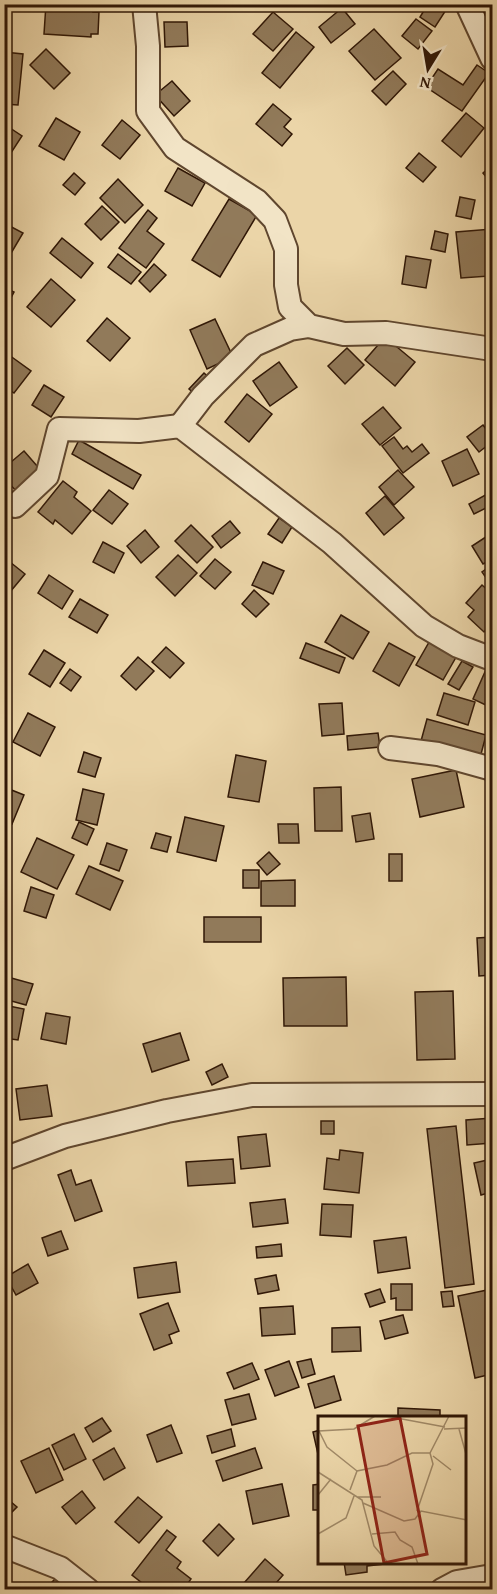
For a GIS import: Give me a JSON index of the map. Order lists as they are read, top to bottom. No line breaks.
{"north":"bottom"}
